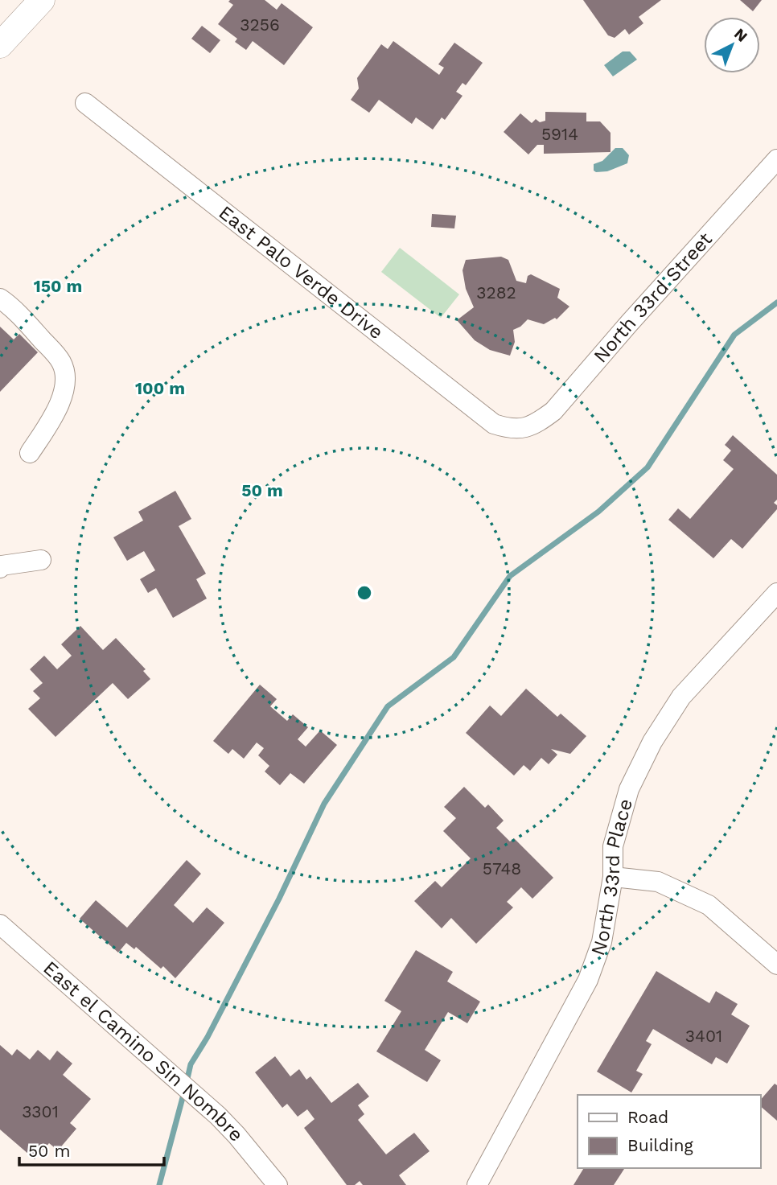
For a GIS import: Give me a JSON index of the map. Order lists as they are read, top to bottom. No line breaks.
{"streets":{"street":["East Palo Verde Drive","North 33rd Street","North 33rd Place","East el Camino Sin Nombre"]},"crossings":[["East Palo Verde Drive","North 33rd Street"]],"house_numbers":["3256","5914","3282","5748","3401","3301"],"legend":["Road","Building"],"scale_bar":"50 m","north":"top right","rings":["150 m","100 m","50 m"]}
